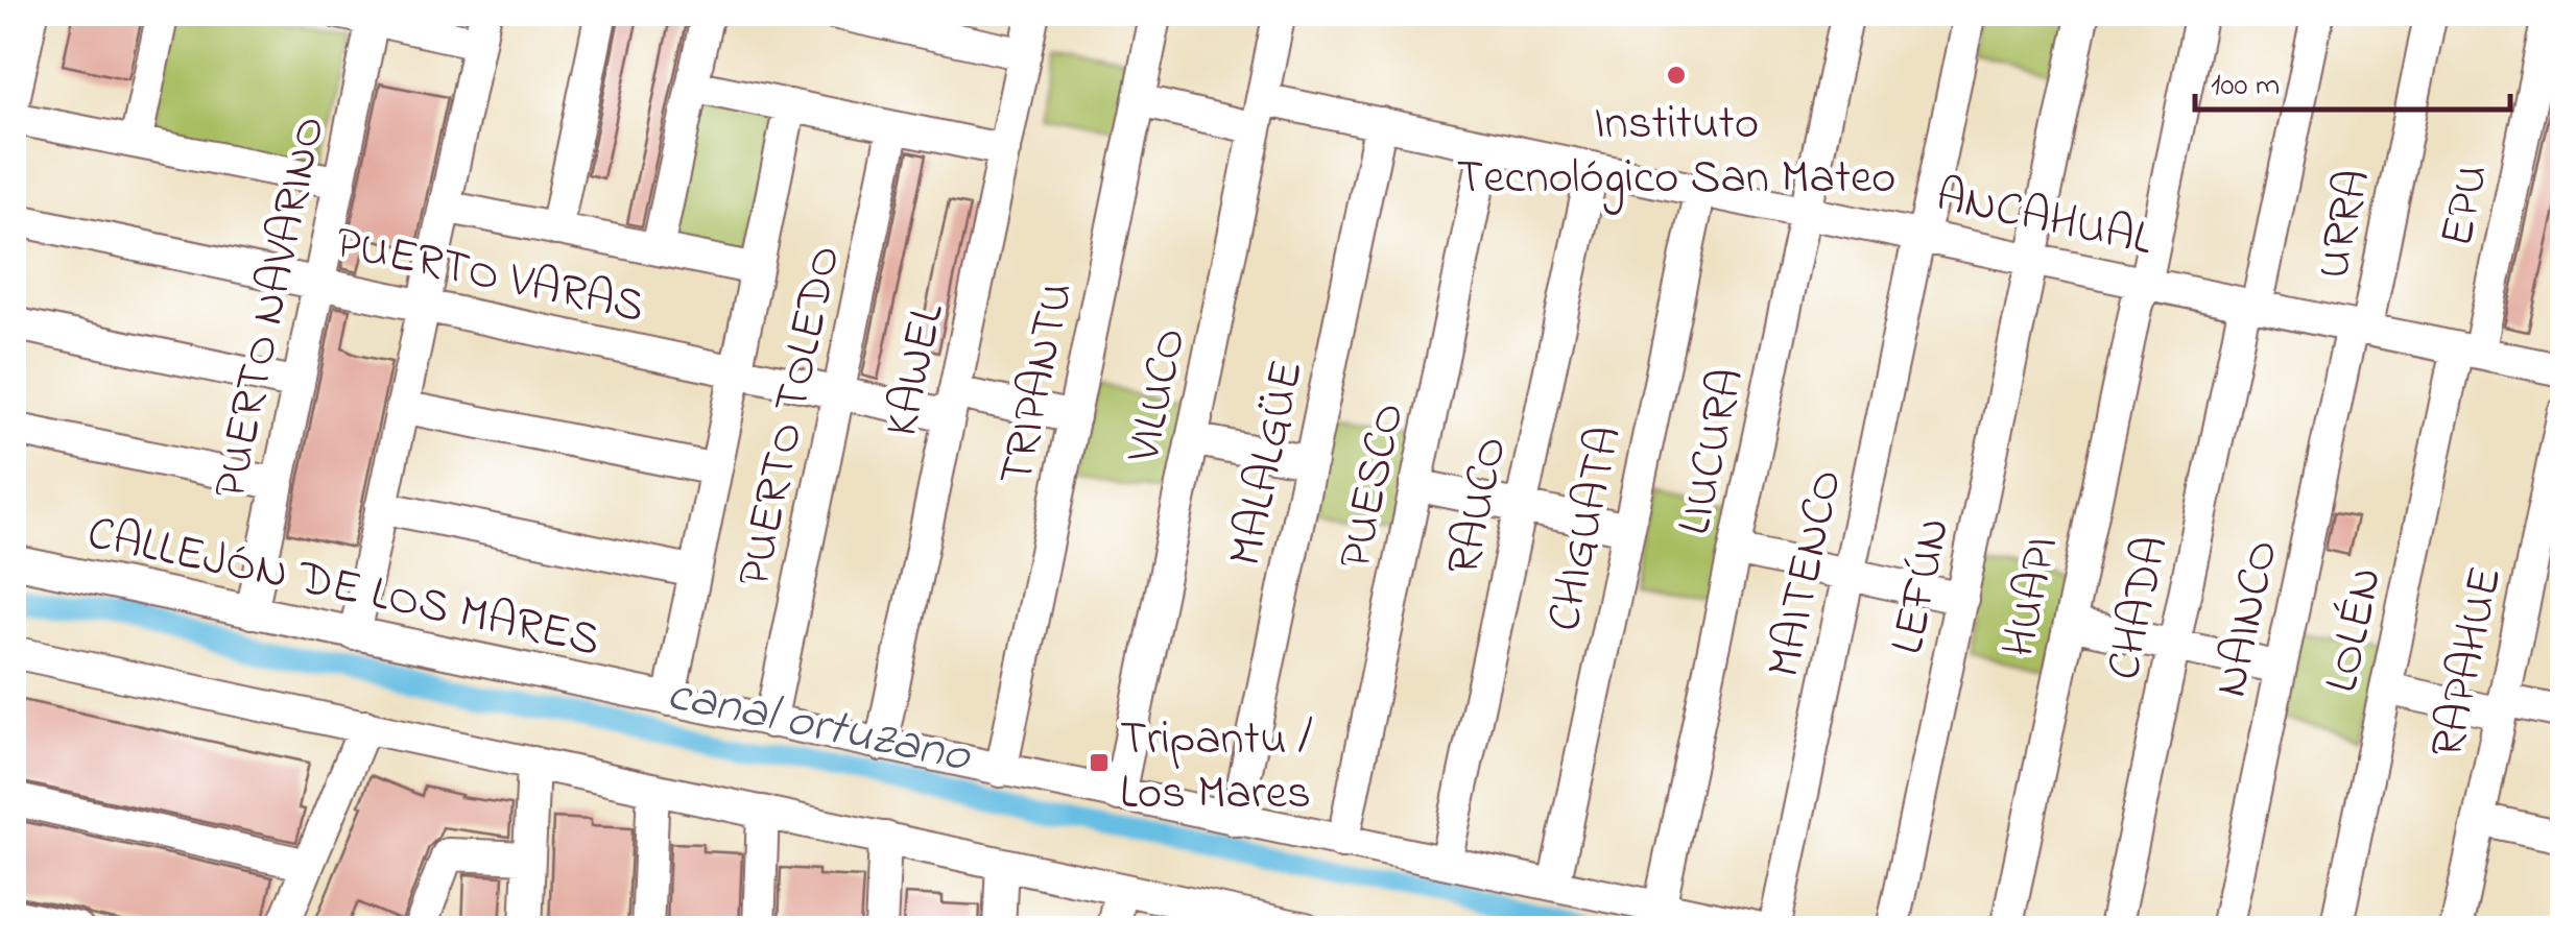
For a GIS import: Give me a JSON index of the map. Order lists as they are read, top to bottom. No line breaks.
{"streets":{"street":["EPU","ANCAHUAL","URRA","PUERTO VARAS","PUERTO NAVARINO","KAWEL","TRIPANTU","VILUCO","PUERTO TOLEDO","LIUCURA","MALALGÜE","PUESCO","RAUCO","CHIGUATA","MAITENCO","CALLEJÓN DE LOS MARES","LEFÚN","HUAPI","CHADA","NAINCO","LOLÉN","RAPAHUE"]},"crossings":[["EPU","ANCAHUAL"],["EPU","LOLÉN"],["ANCAHUAL","URRA"],["ANCAHUAL","TRIPANTU"],["ANCAHUAL","VILUCO"],["ANCAHUAL","LIUCURA"],["ANCAHUAL","MALALGÜE"],["ANCAHUAL","PUESCO"],["ANCAHUAL","RAUCO"],["ANCAHUAL","CHIGUATA"],["ANCAHUAL","MAITENCO"],["ANCAHUAL","LEFÚN"],["ANCAHUAL","HUAPI"],["ANCAHUAL","CHADA"],["ANCAHUAL","NAINCO"],["ANCAHUAL","LOLÉN"],["URRA","NAINCO"],["PUERTO VARAS","PUERTO NAVARINO"],["PUERTO VARAS","KAWEL"],["PUERTO VARAS","TRIPANTU"],["PUERTO VARAS","PUERTO TOLEDO"],["PUERTO NAVARINO","CALLEJÓN DE LOS MARES"],["KAWEL","CALLEJÓN DE LOS MARES"],["TRIPANTU","CALLEJÓN DE LOS MARES"],["VILUCO","CALLEJÓN DE LOS MARES"],["PUERTO TOLEDO","CALLEJÓN DE LOS MARES"],["LIUCURA","CALLEJÓN DE LOS MARES"],["MALALGÜE","CALLEJÓN DE LOS MARES"],["PUESCO","CALLEJÓN DE LOS MARES"],["RAUCO","CALLEJÓN DE LOS MARES"],["CHIGUATA","CALLEJÓN DE LOS MARES"]],"water":["canal ortuzano"],"places":{"other":["Instituto Tecnológico San Mateo"],"transit":["Tripantu / Los Mares"]},"scale_bar":"100 m"}
